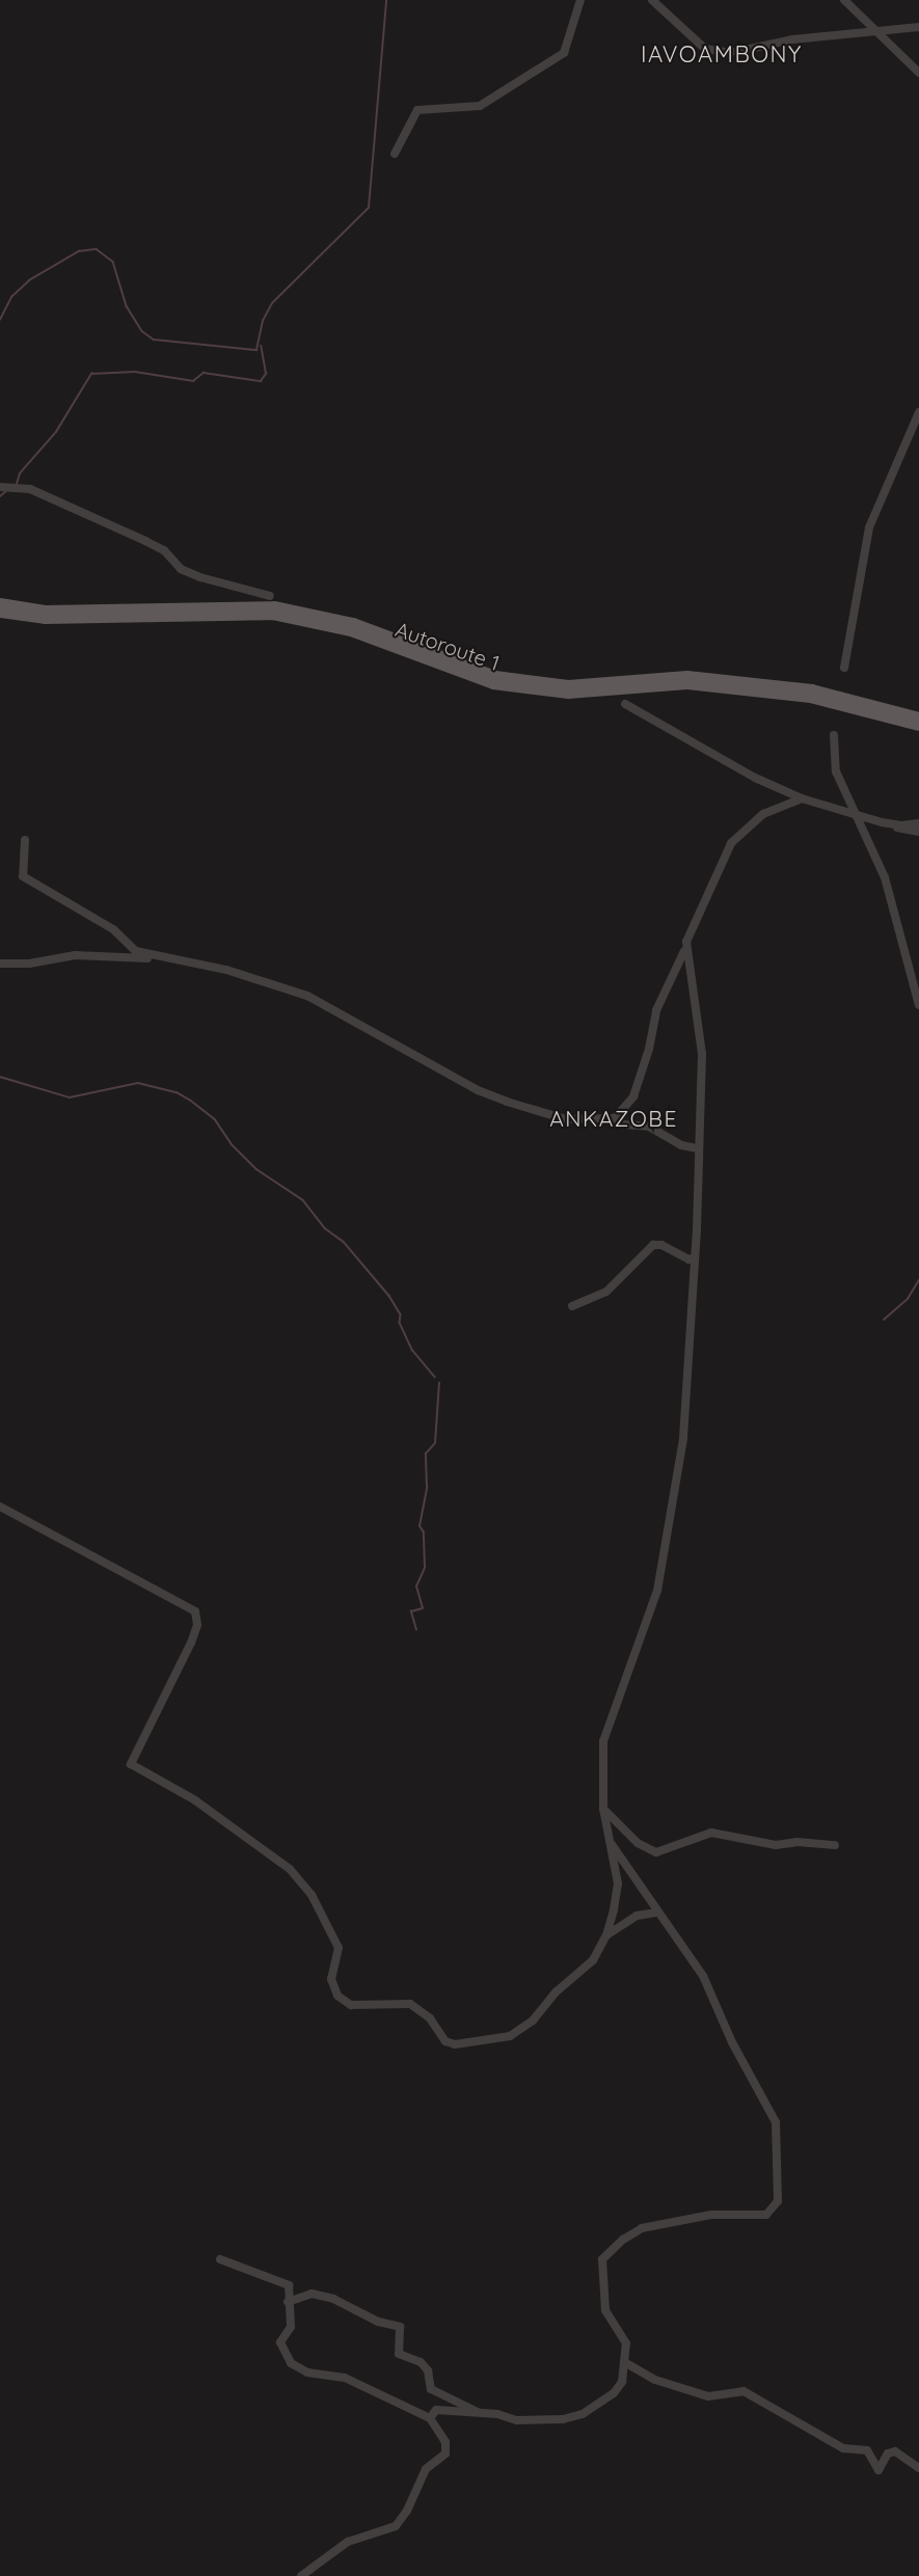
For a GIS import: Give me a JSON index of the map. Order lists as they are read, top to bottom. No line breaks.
{"streets":{"main road":["Autoroute 1"]},"districts":["IAVOAMBONY","ANKAZOBE"]}
